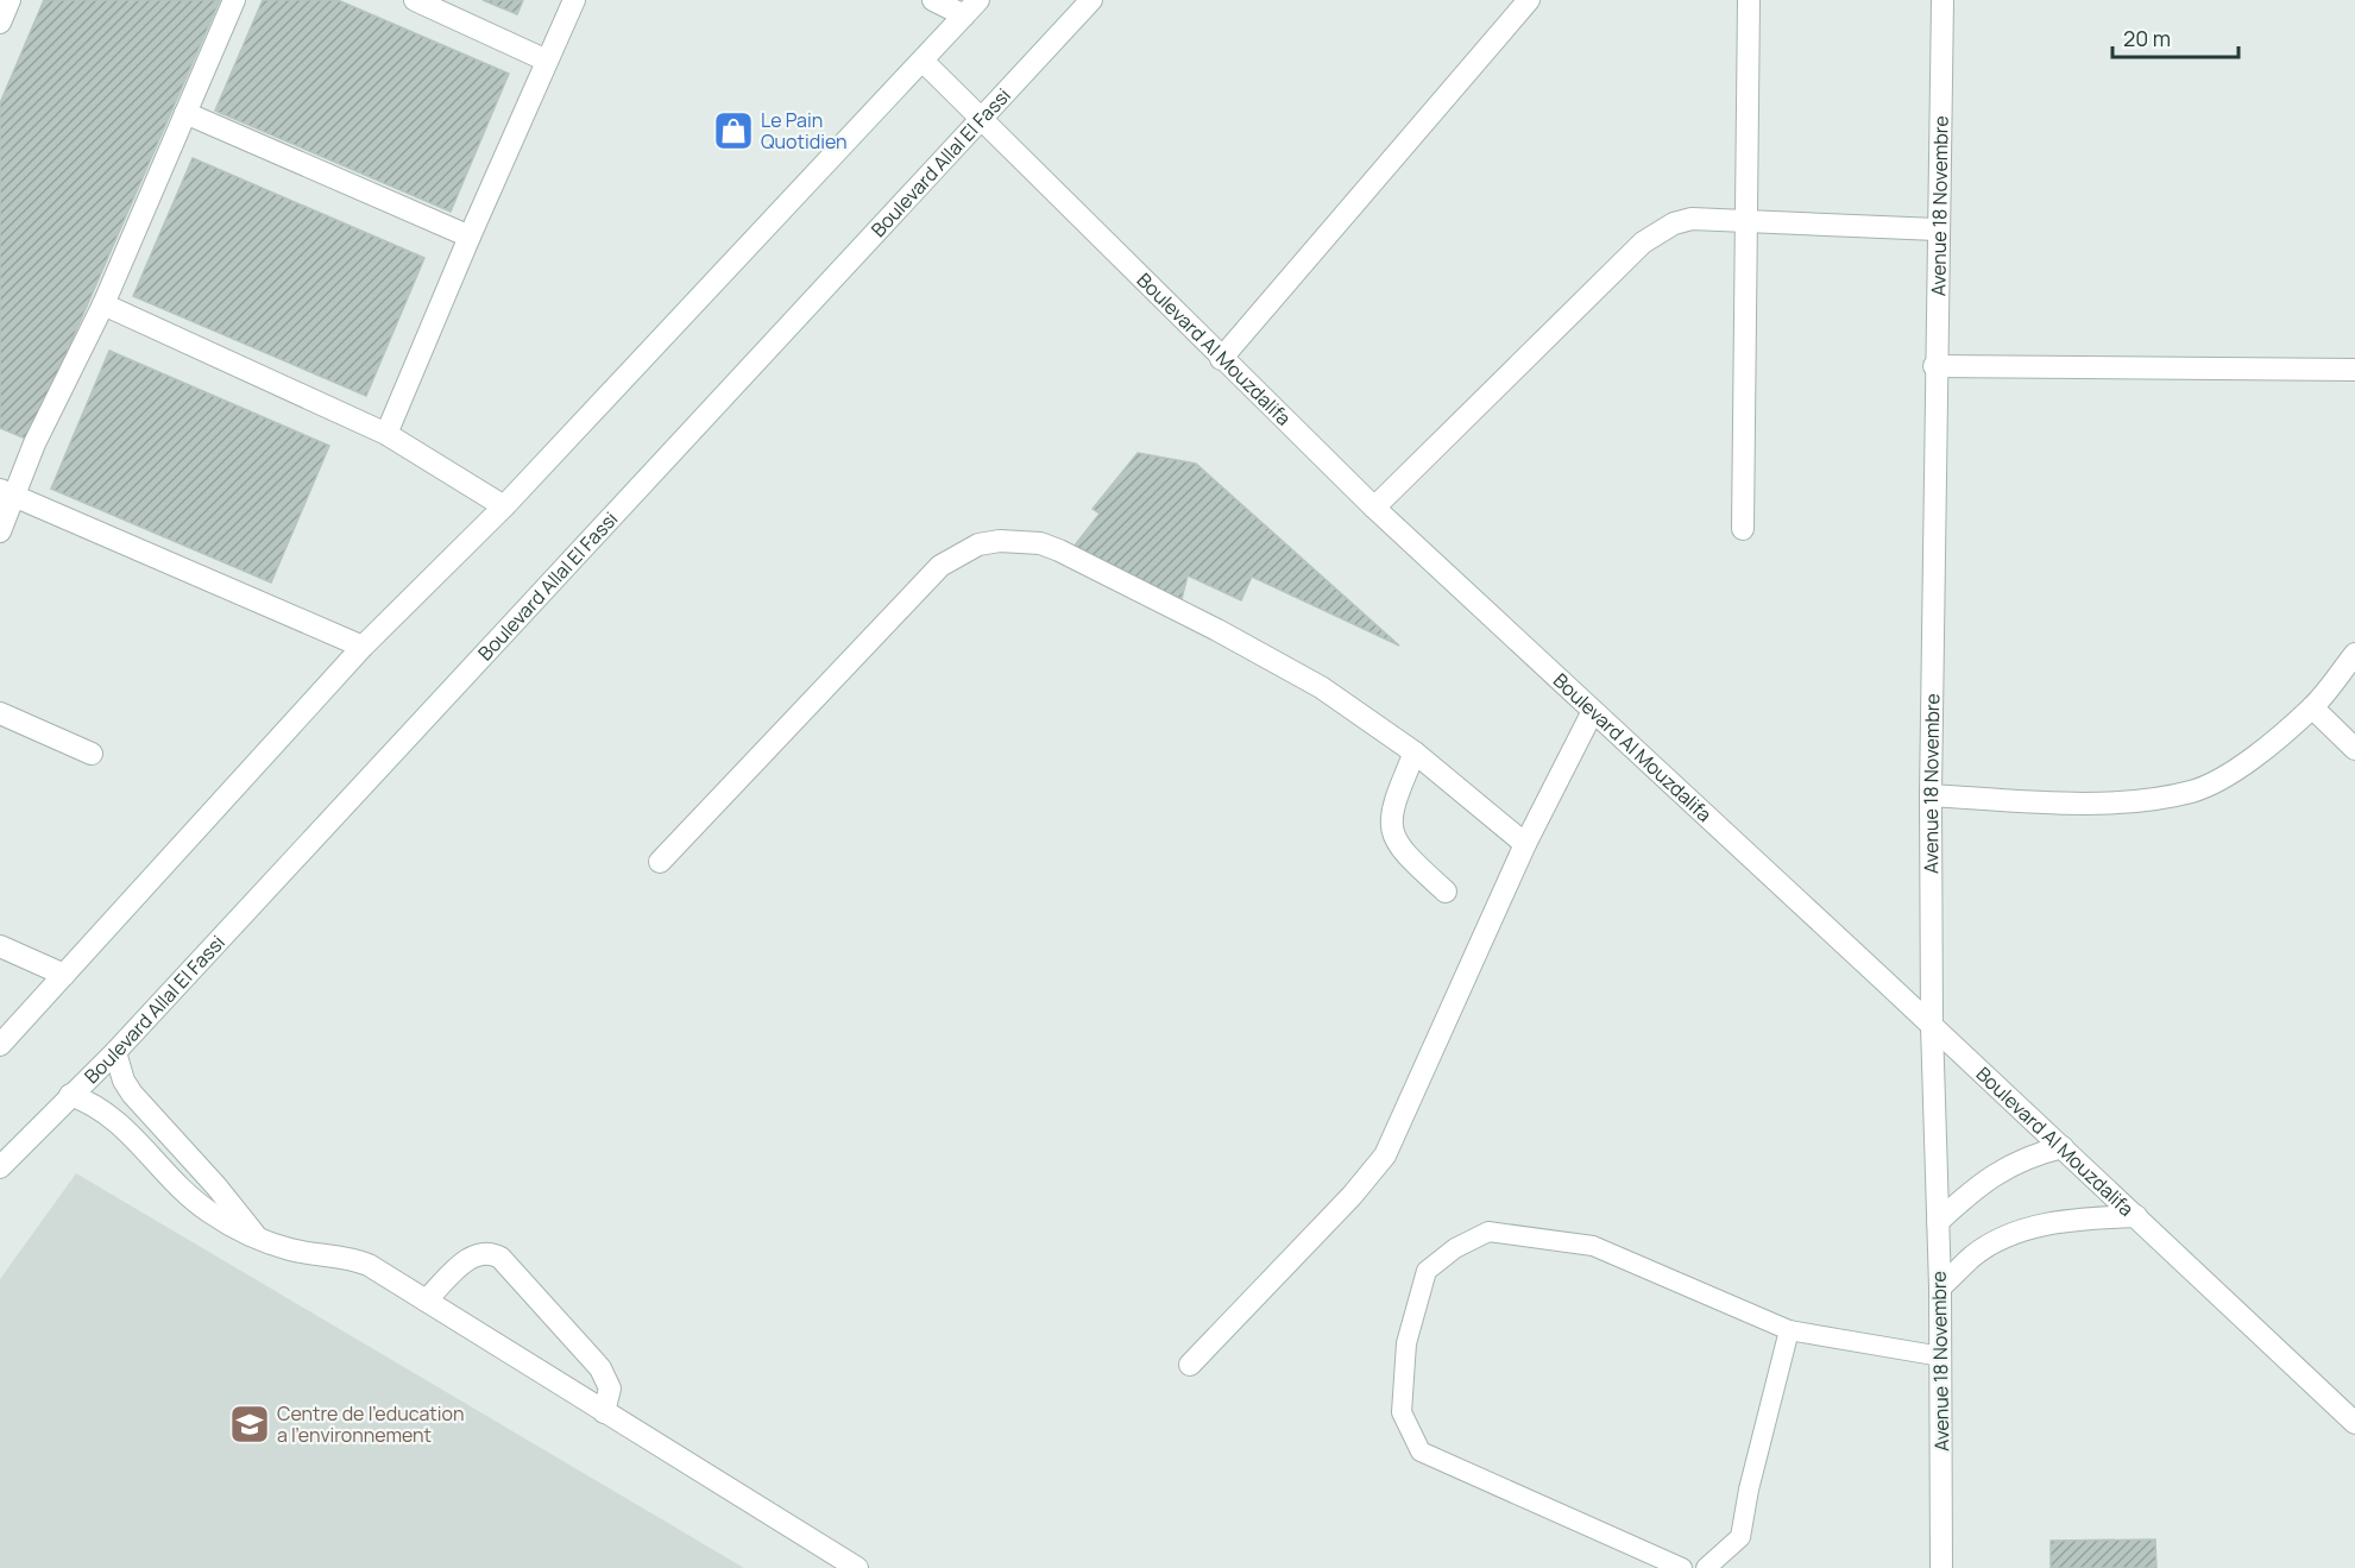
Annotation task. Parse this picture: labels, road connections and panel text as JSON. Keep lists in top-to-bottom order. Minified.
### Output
{"streets":{"street":["Boulevard Allal El Fassi","Avenue 18 Novembre","Boulevard Al Mouzdalifa"]},"crossings":[["Boulevard Allal El Fassi","Boulevard Al Mouzdalifa"],["Avenue 18 Novembre","Boulevard Al Mouzdalifa"]],"places":{"shop":["Le Pain Quotidien"],"school or university":["Centre de l'education a l'environnement"]},"scale_bar":"20 m"}
